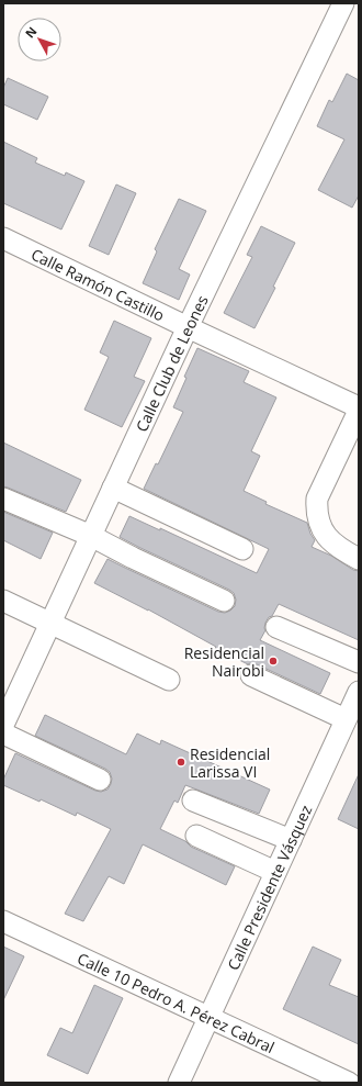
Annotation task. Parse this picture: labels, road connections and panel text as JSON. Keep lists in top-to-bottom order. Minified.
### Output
{"streets":{"street":["Calle Ramón Castillo","Calle Club de Leones","Calle Presidente Vásquez","Calle 10 Pedro A. Pérez Cabral"]},"crossings":[["Calle Ramón Castillo","Calle Club de Leones"],["Calle Presidente Vásquez","Calle 10 Pedro A. Pérez Cabral"]],"places":["Residencial Nairobi","Residencial Larissa VI"],"north":"top left"}
